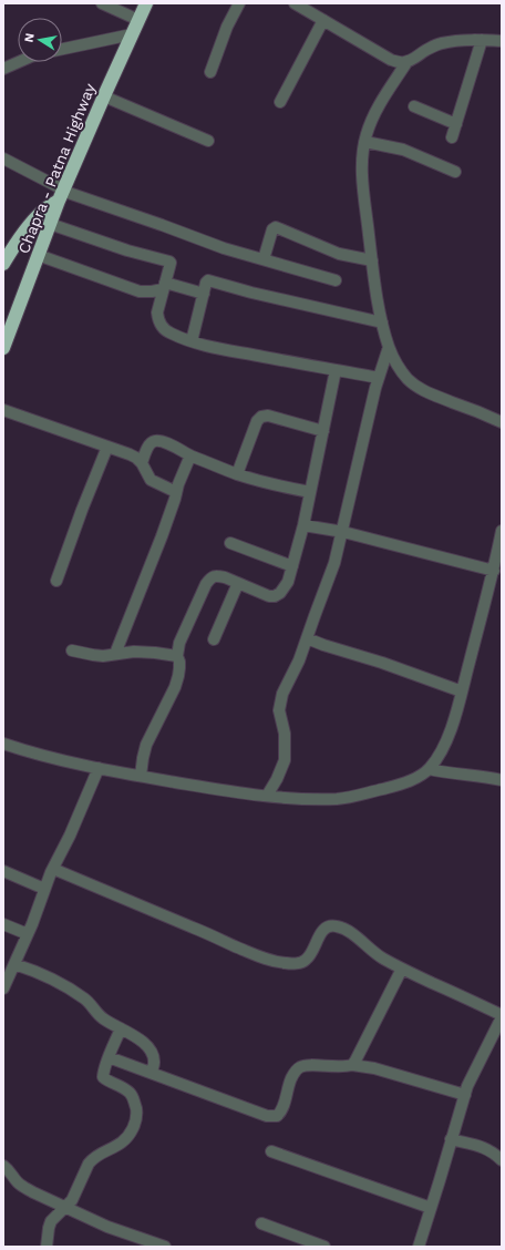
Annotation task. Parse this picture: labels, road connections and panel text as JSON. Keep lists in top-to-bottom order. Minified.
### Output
{"streets":{"highway":["Chapra - Patna Highway"]},"north":"left"}
